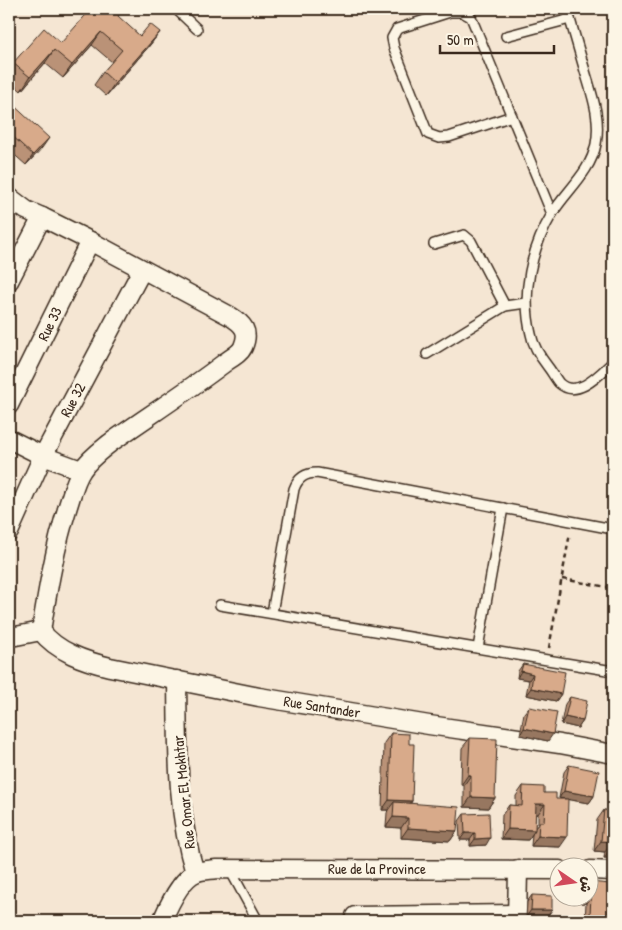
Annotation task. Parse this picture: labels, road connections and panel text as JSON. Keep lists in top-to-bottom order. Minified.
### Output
{"streets":{"street":["Rue 33","Rue 32","Rue Santander","Rue Omar El Mokhtar","Rue de la Province"]},"crossings":[["Rue Santander","Rue Omar El Mokhtar"],["Rue Omar El Mokhtar","Rue de la Province"]],"scale_bar":"50 m","north":"right"}
